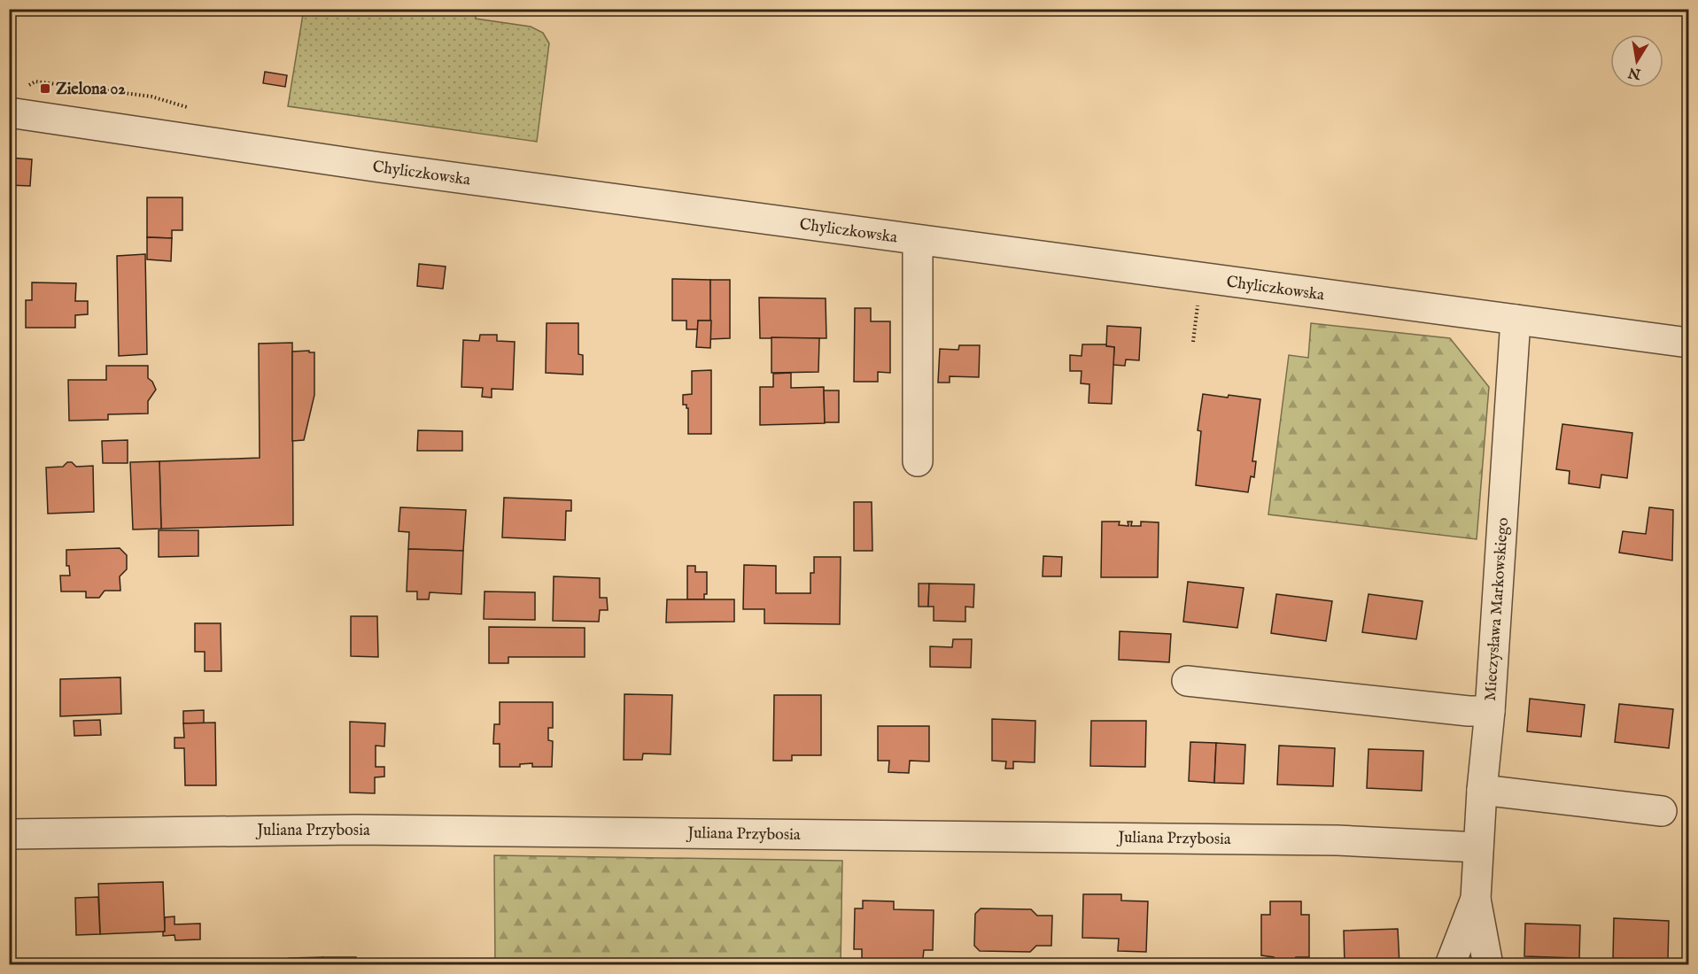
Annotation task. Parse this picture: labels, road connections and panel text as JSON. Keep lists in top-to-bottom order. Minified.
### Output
{"streets":{"street":["Chyliczkowska","Mieczysława Markowskiego","Juliana Przybosia"]},"crossings":[["Chyliczkowska","Mieczysława Markowskiego"],["Mieczysława Markowskiego","Juliana Przybosia"]],"places":{"transit":["Zielona 02"]},"north":"bottom"}
